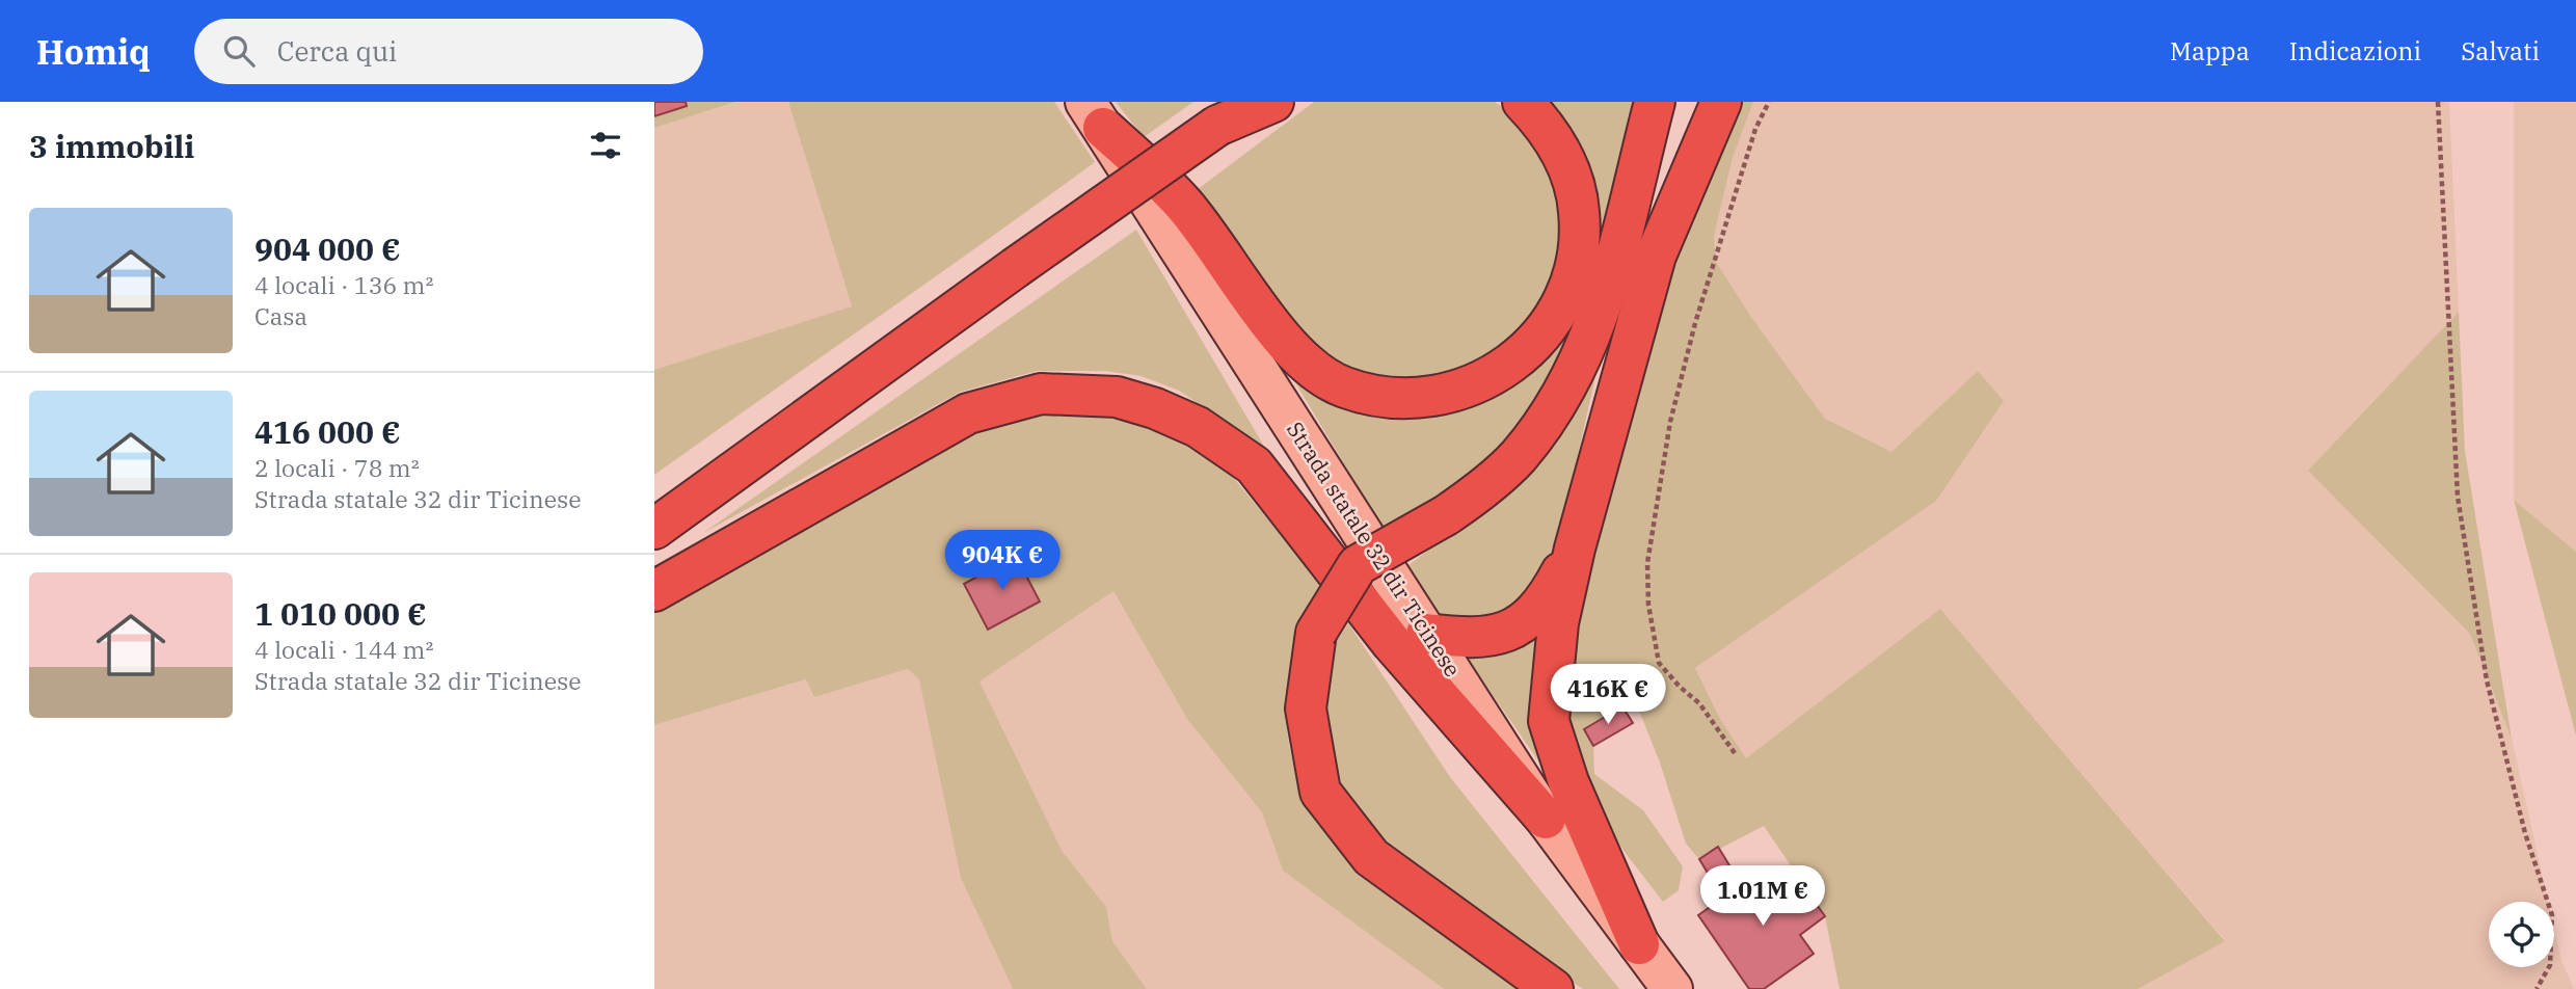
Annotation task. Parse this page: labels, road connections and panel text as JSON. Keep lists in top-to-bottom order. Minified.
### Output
{"streets":{"main road":["Strada statale 32 dir Ticinese"]},"page":{"header":"Homiq","search":"Cerca qui","nav":["Mappa","Indicazioni","Salvati"],"heading":"3 immobili","list":[{"name":"904 000 €","note":"4 locali · 136 m² · Casa"},{"name":"416 000 €","note":"2 locali · 78 m² · Strada statale 32 dir Ticinese"},{"name":"1 010 000 €","note":"4 locali · 144 m² · Strada statale 32 dir Ticinese"}],"price":["904K €","416K €","1.01M €"]}}
